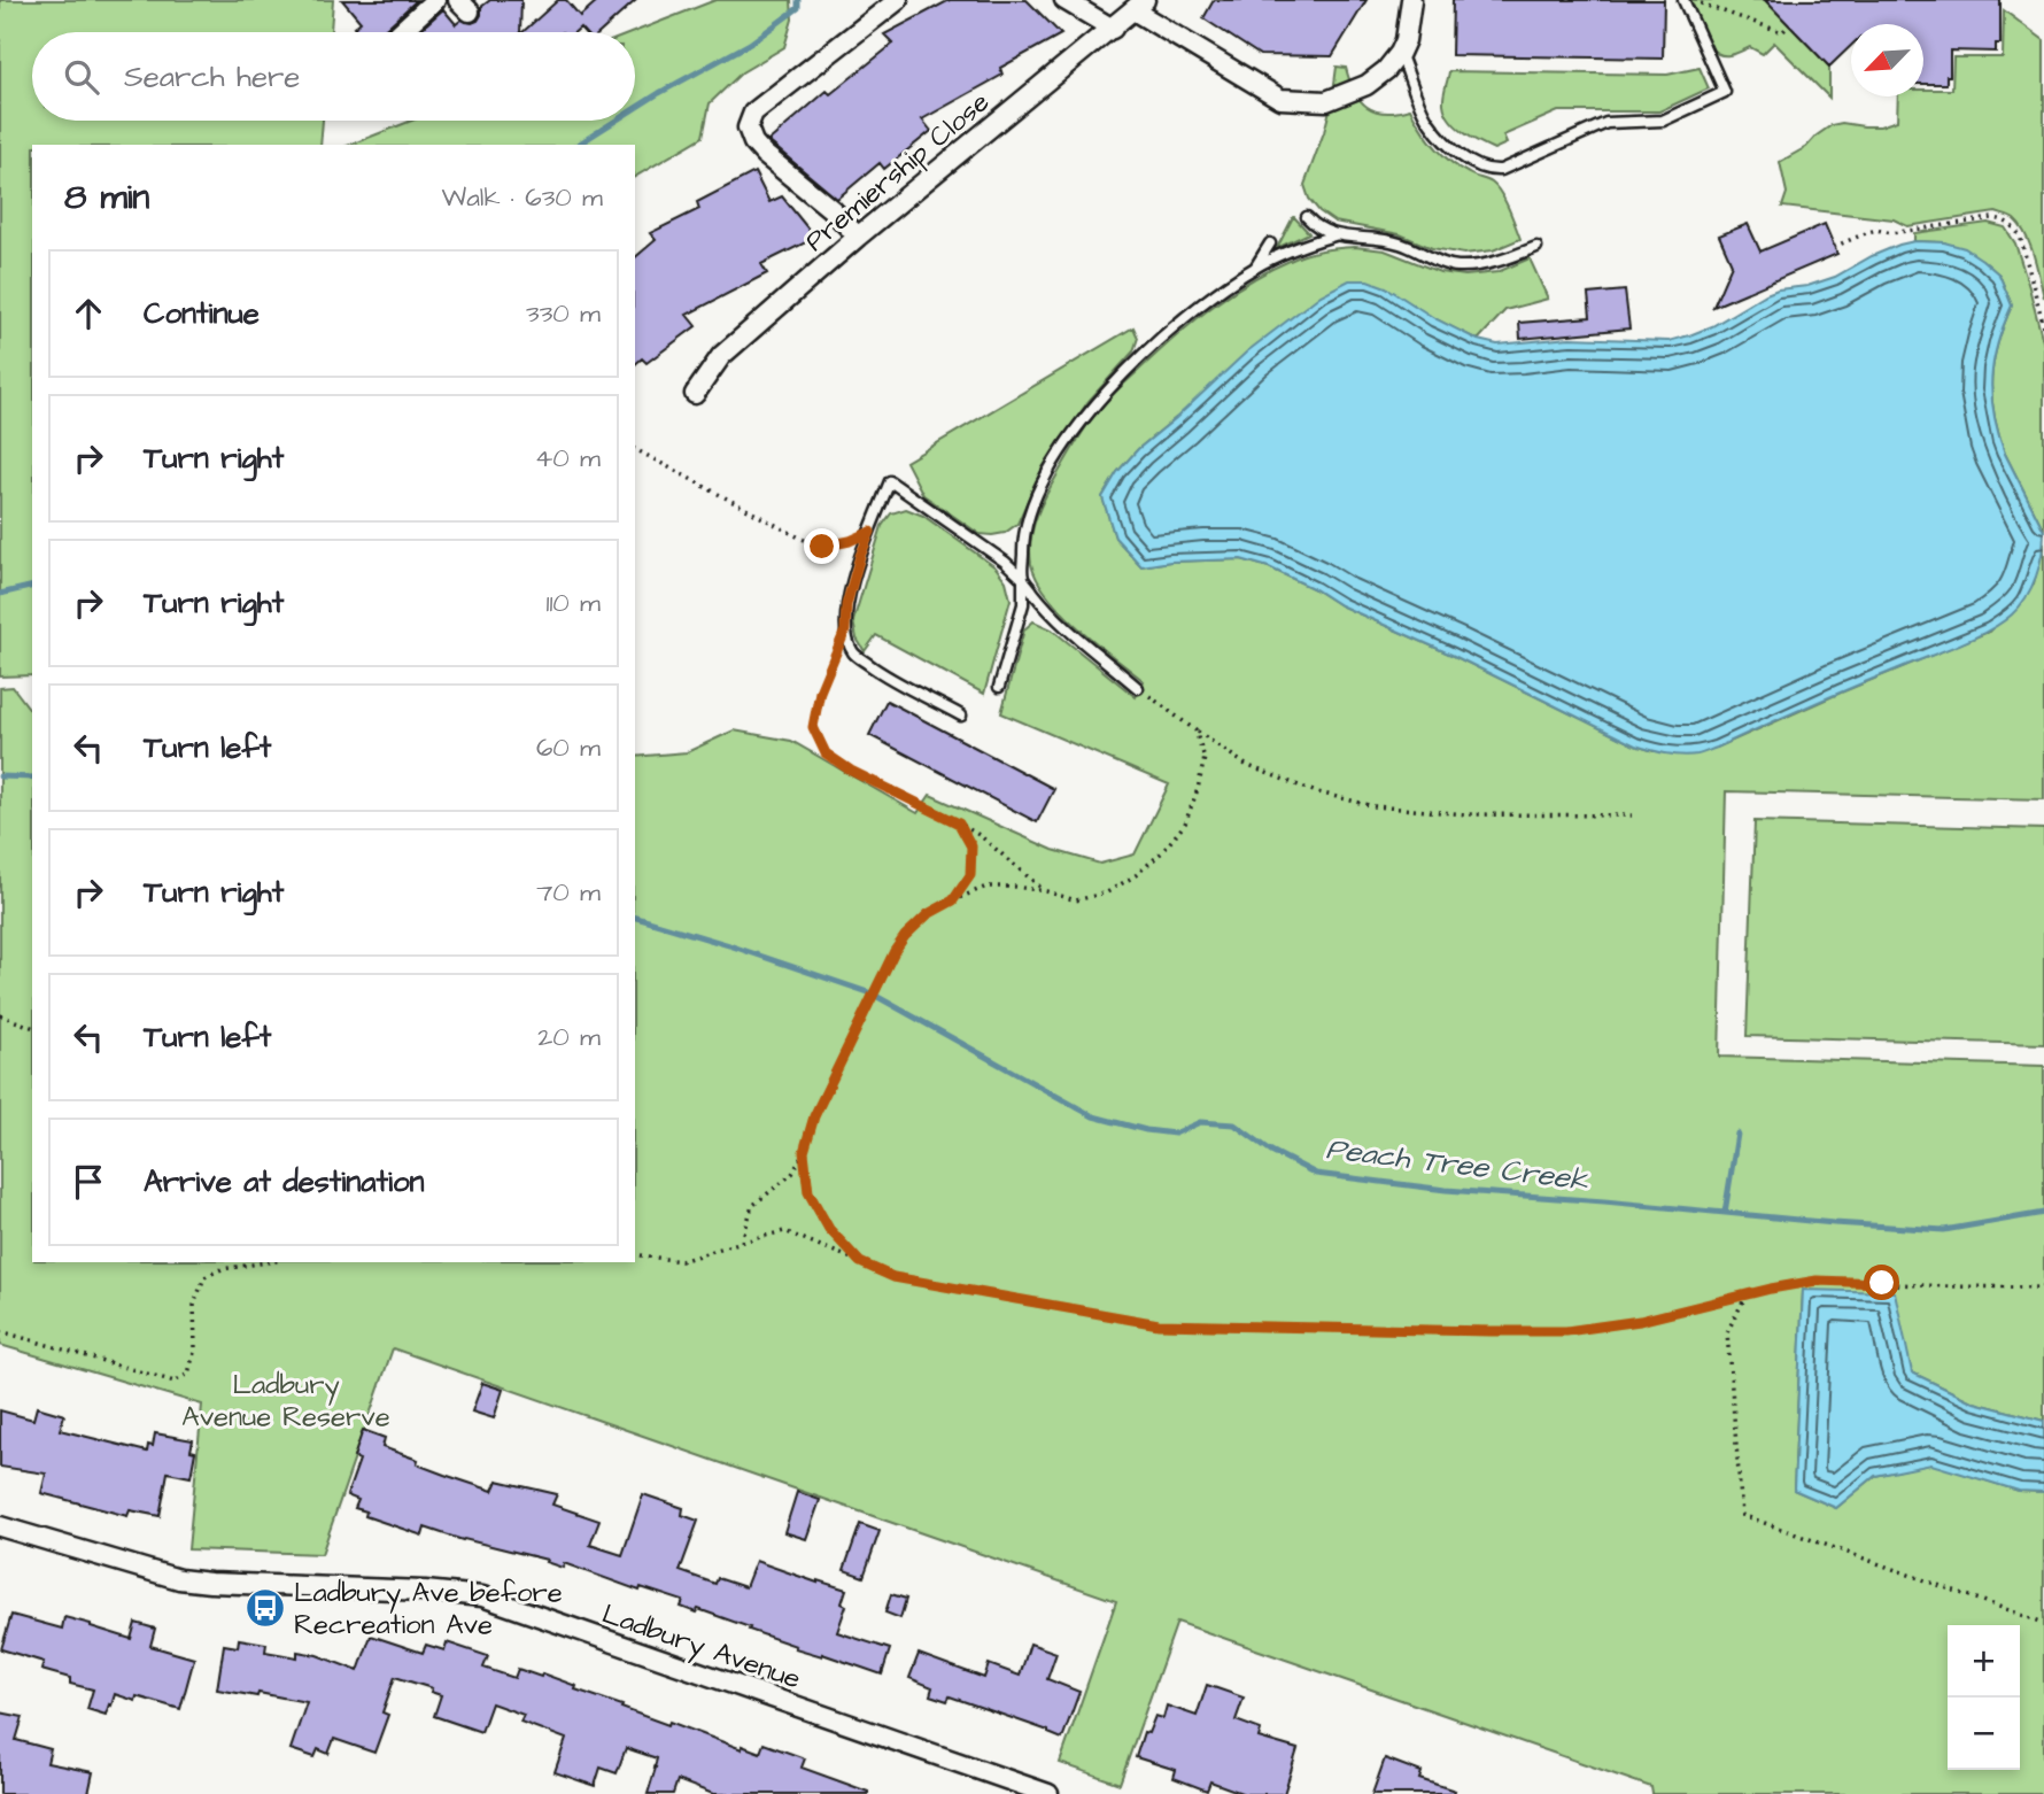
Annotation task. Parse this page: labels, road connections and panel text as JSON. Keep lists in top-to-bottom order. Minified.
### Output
{"streets":{"street":["Premiership Close","Ladbury Avenue"]},"water":["Peach Tree Creek"],"parks":["Ladbury Avenue Reserve"],"places":{"bus stop":["Ladbury Ave before Recreation Ave"]},"north":"bottom left","page":{"search":"Search here","heading":["8 min","Walk · 630 m"],"list":[["Continue","330 m"],["Turn right","40 m"],["Turn right","110 m"],["Turn left","60 m"],["Turn right","70 m"],["Turn left","20 m"],"Arrive at destination"],"map_buttons":["+","−"]}}
